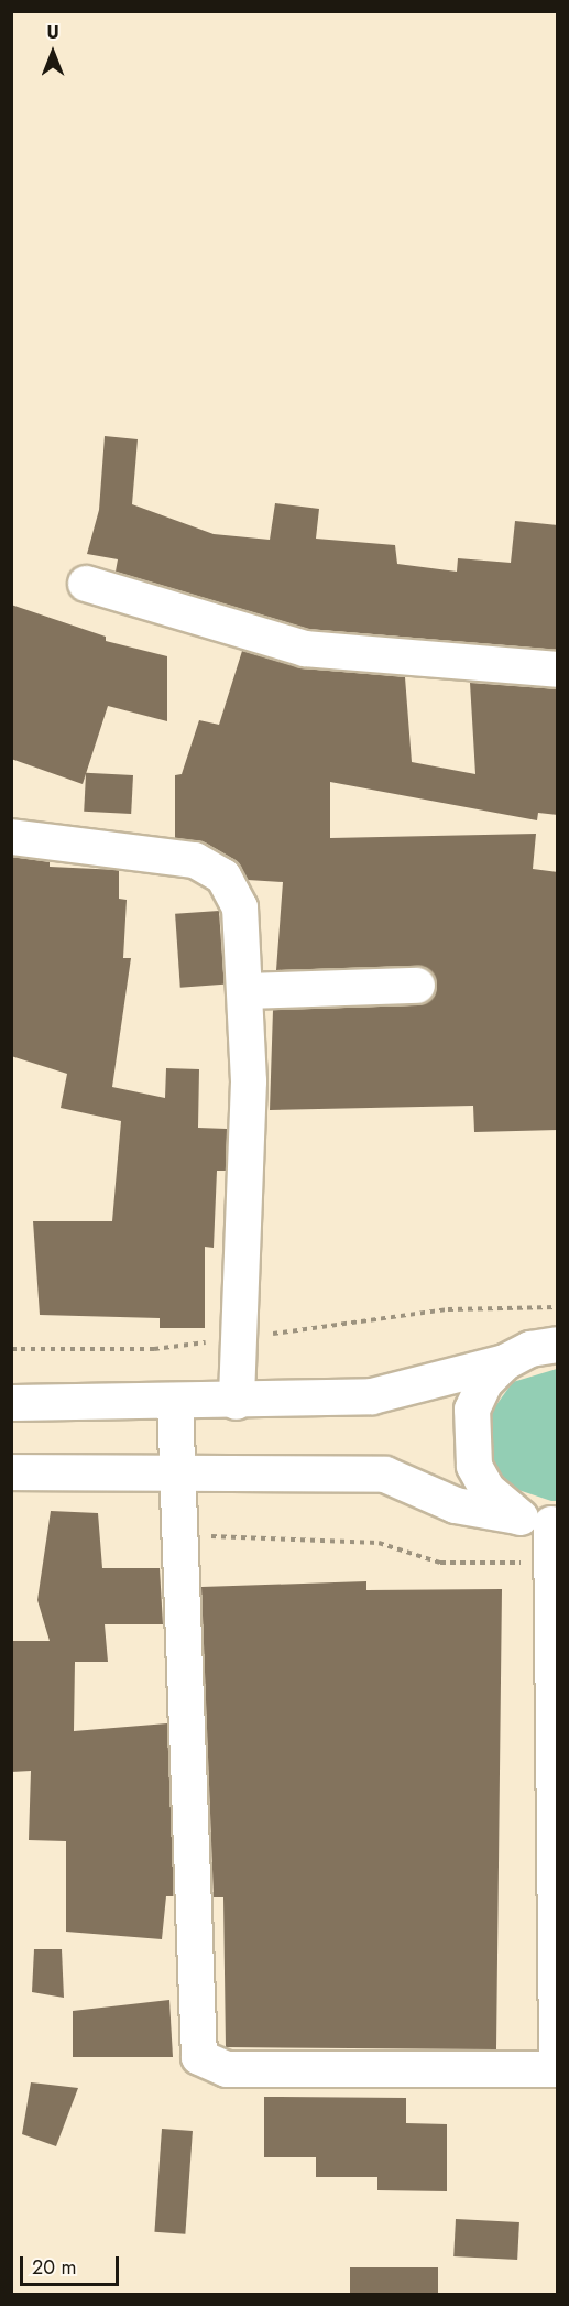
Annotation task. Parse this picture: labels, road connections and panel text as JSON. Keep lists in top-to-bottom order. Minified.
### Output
{"scale_bar":"20 m","north":"top"}
